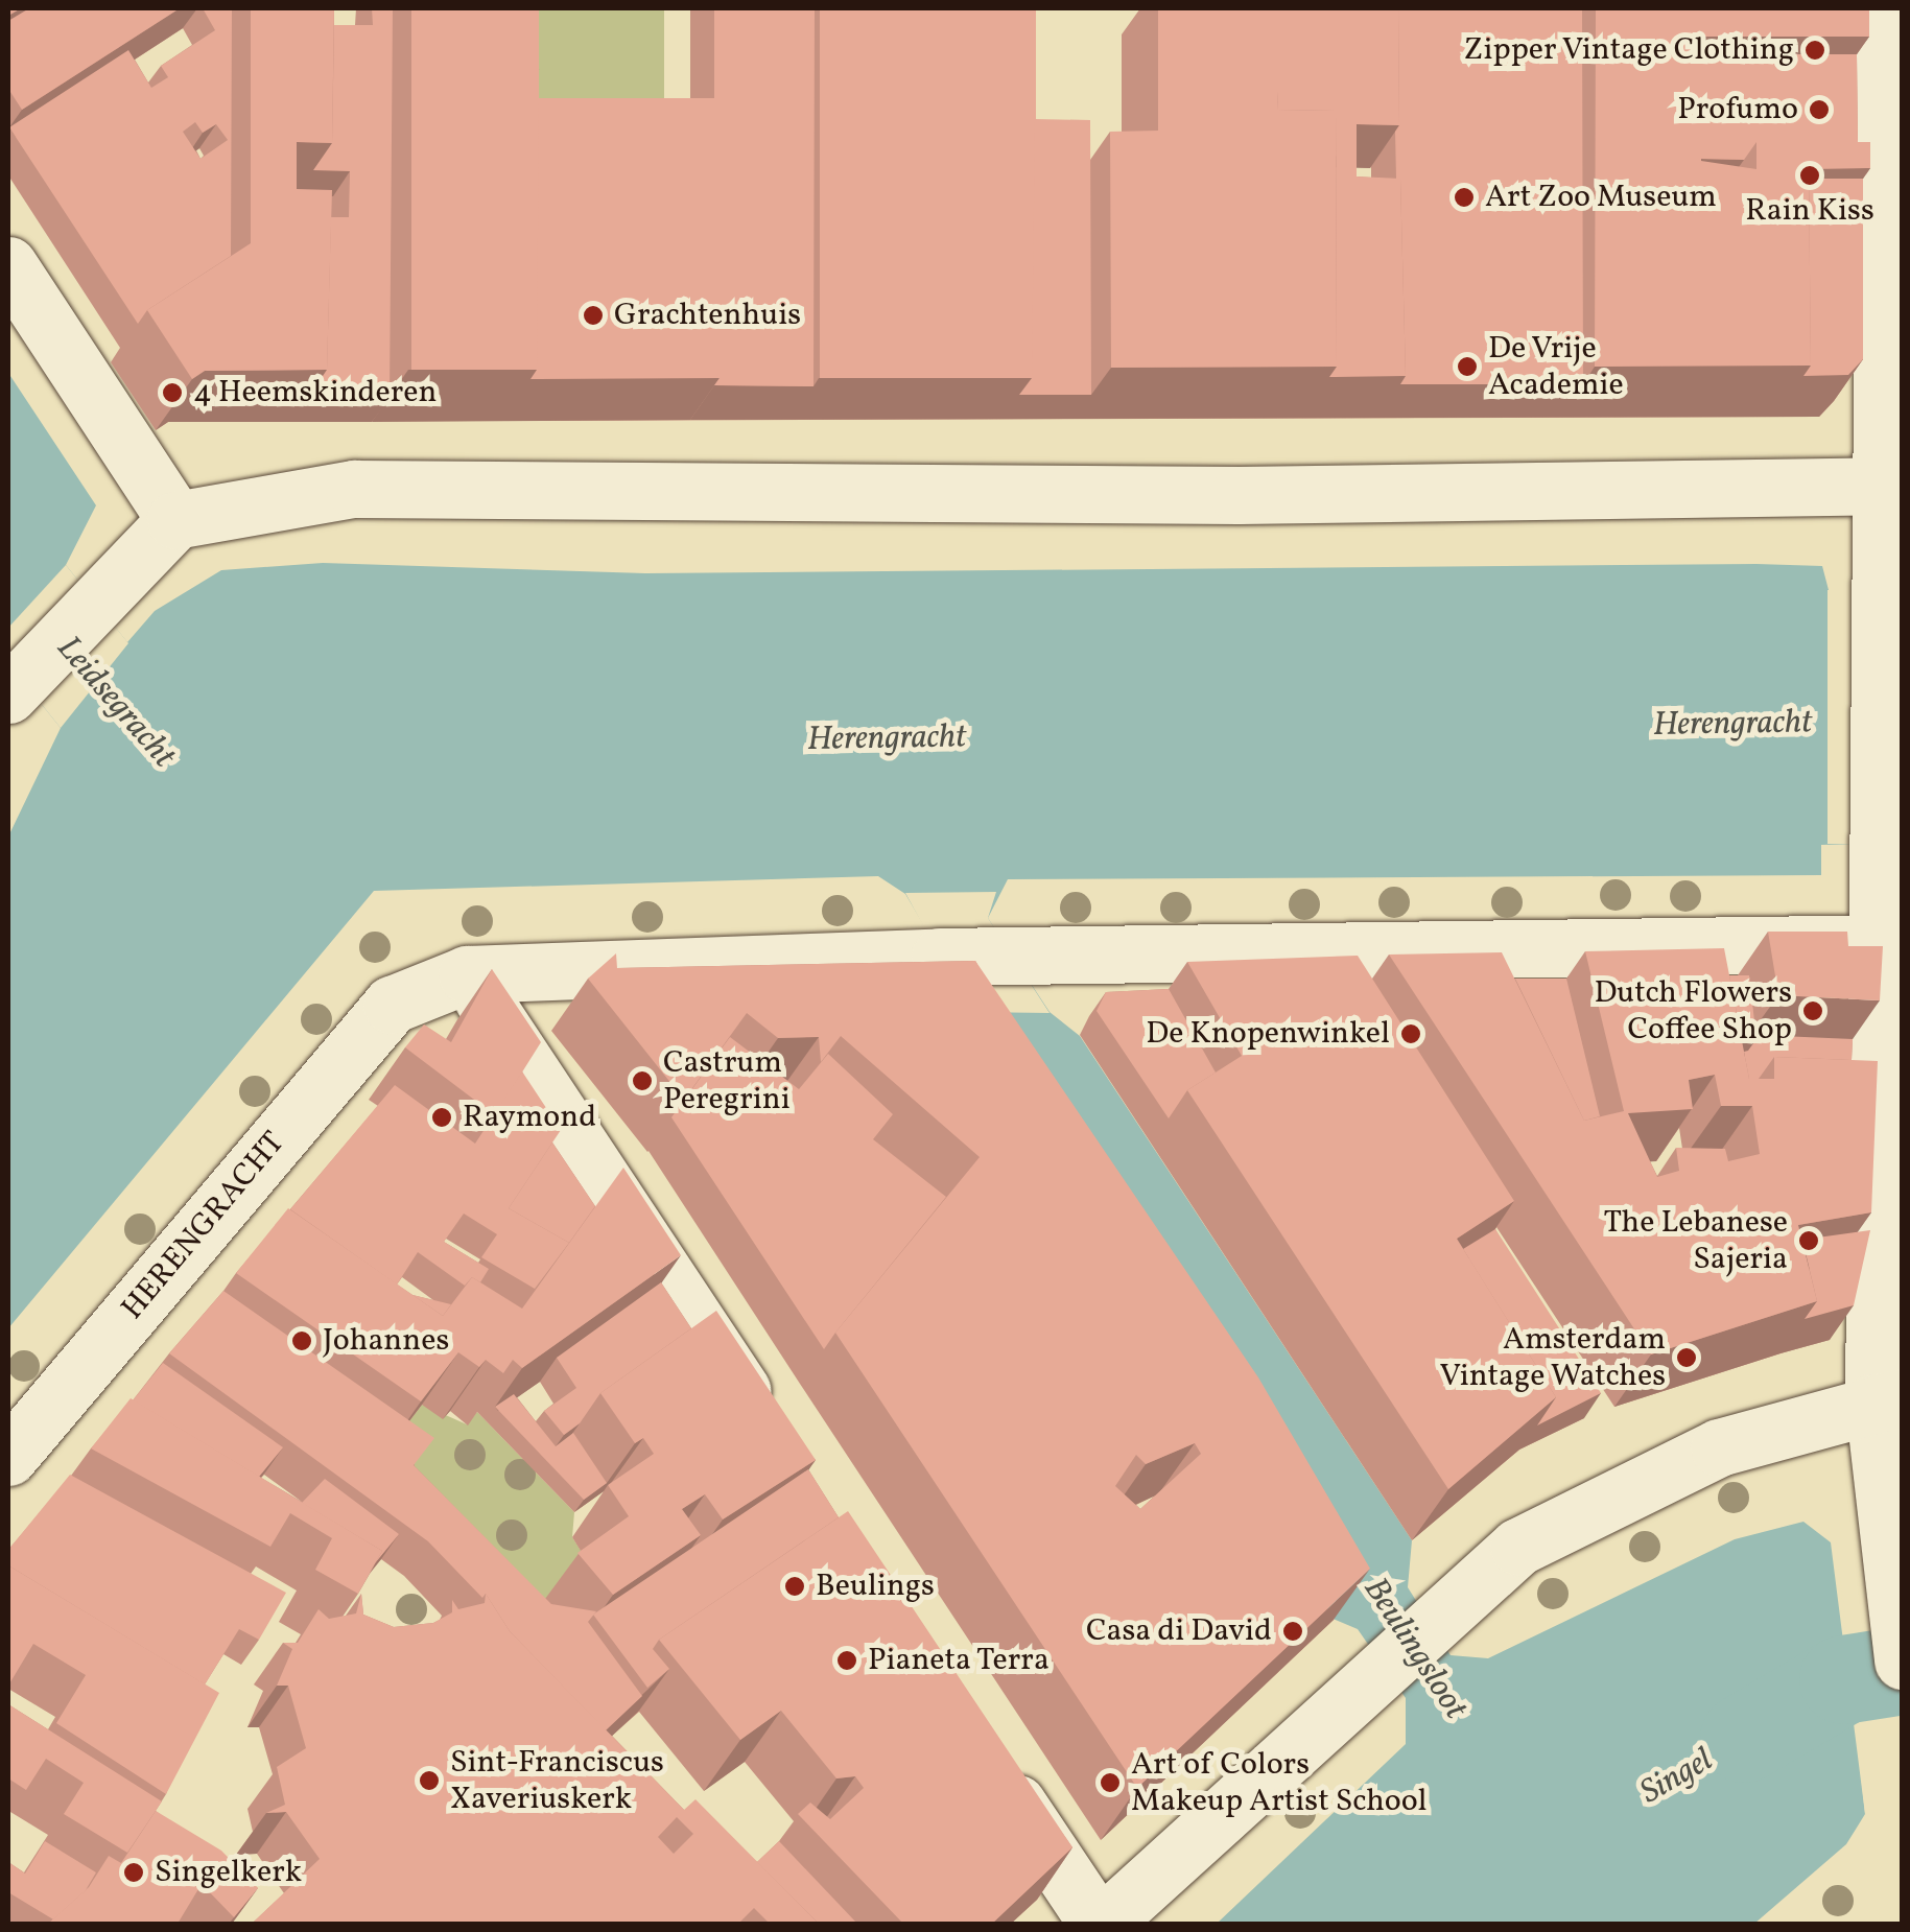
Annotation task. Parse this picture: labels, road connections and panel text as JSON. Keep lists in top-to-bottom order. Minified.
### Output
{"streets":{"street":["HERENGRACHT"]},"water":["Leidsegracht","Herengracht","Beulingsloot","Singel"],"places":["Zipper Vintage Clothing","Profumo","Rain Kiss","Art Zoo Museum","Grachtenhuis","De Vrije Academie","4 Heemskinderen","Dutch Flowers Coffee Shop","De Knopenwinkel","Castrum Peregrini","Raymond","The Lebanese Sajeria","Johannes","Amsterdam Vintage Watches","Beulings","Casa di David","Pianeta Terra","Sint-Franciscus Xaveriuskerk","Art of Colors Makeup Artist School","Singelkerk"]}
